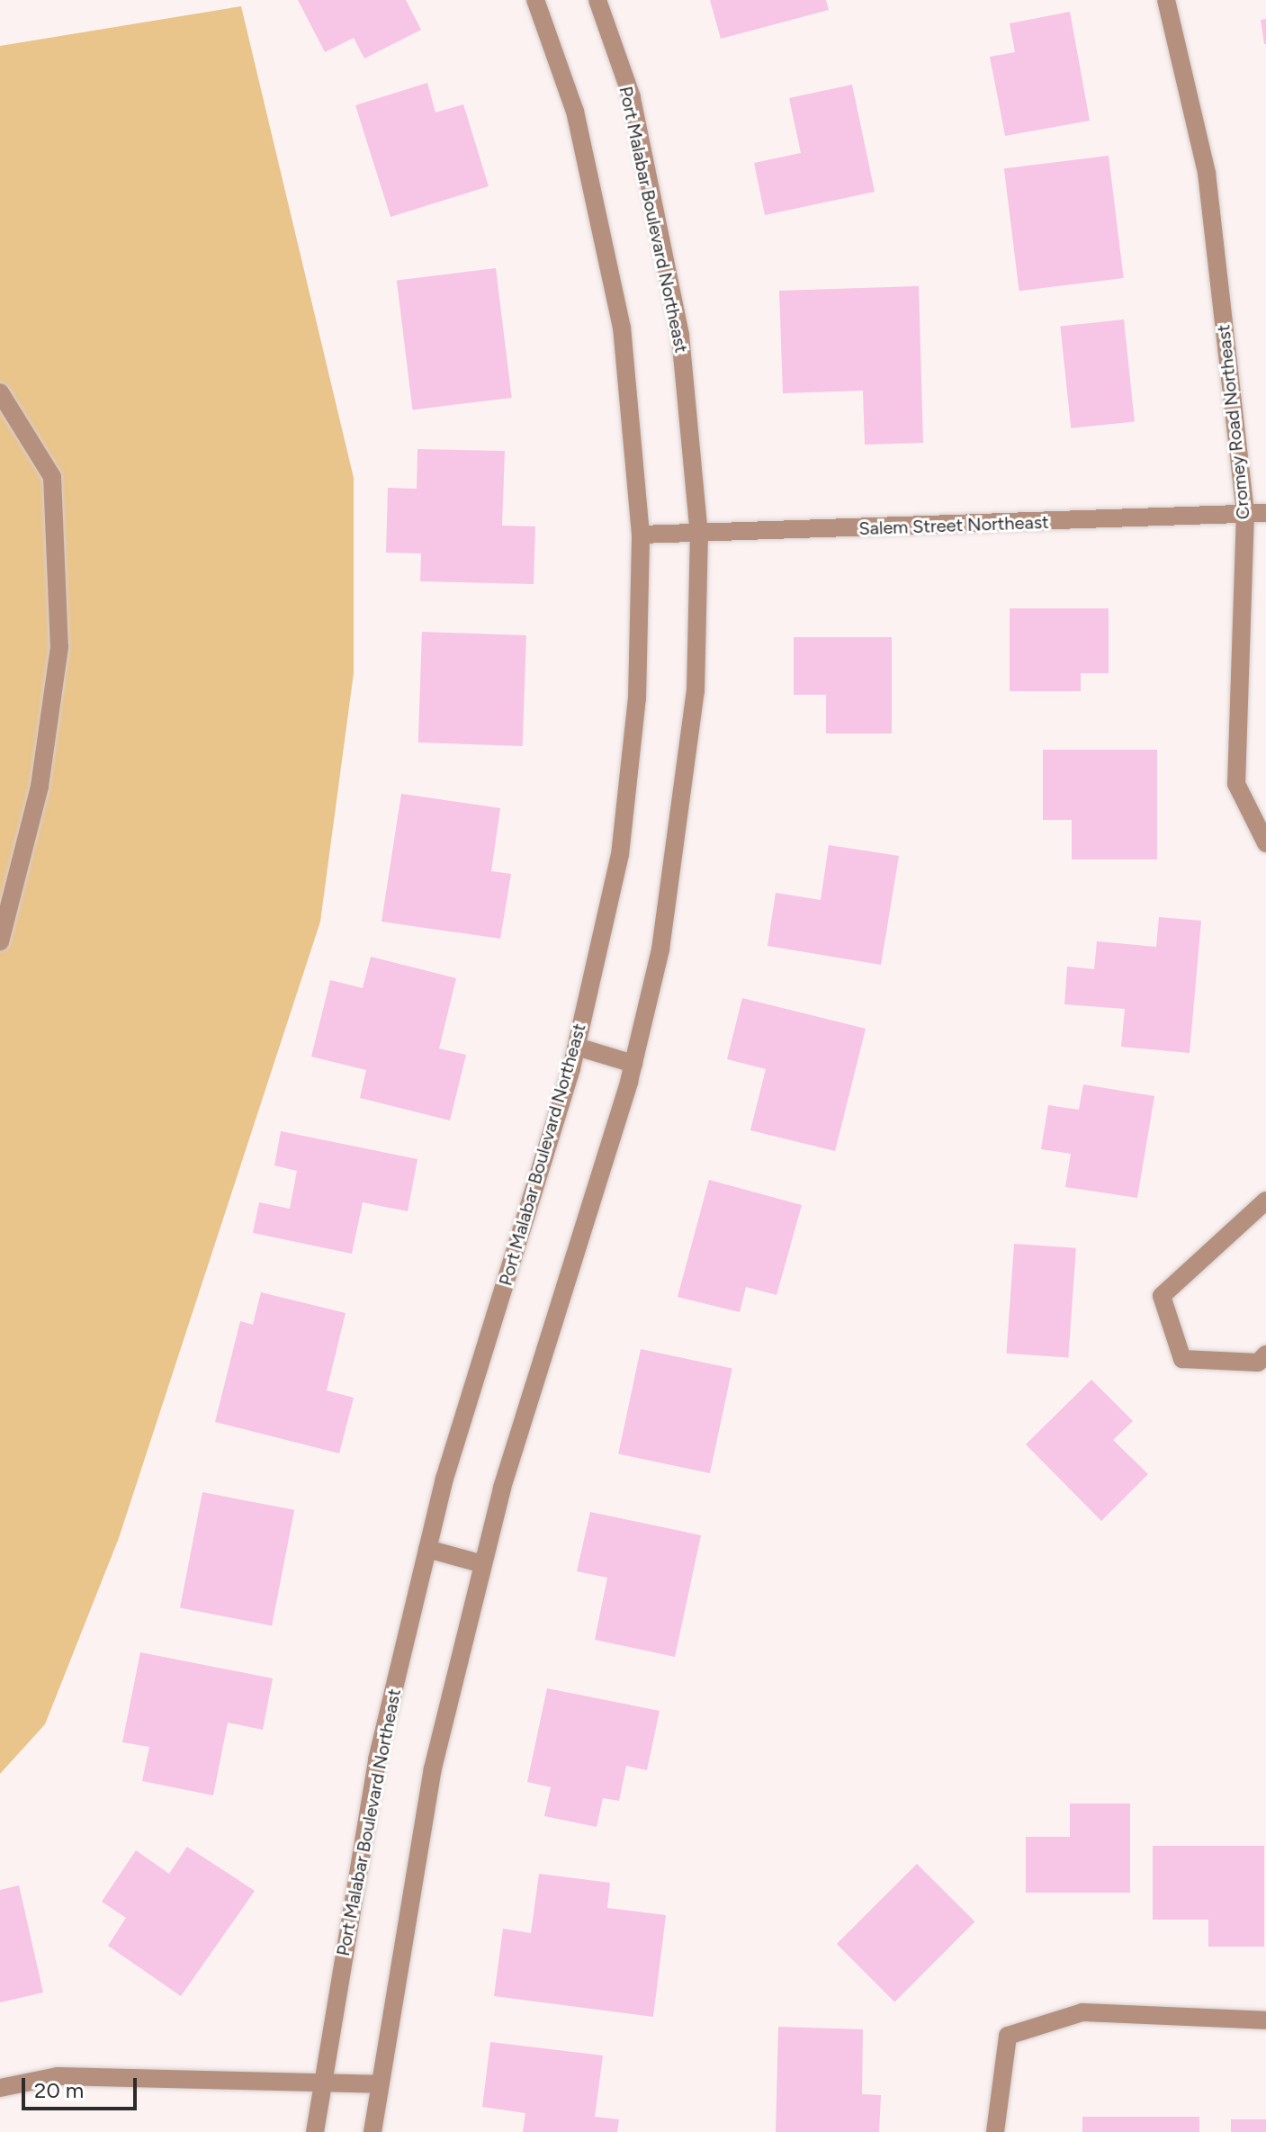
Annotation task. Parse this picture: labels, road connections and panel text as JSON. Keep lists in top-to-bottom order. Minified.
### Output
{"streets":{"street":["Port Malabar Boulevard Northeast","Cromey Road Northeast","Salem Street Northeast"]},"crossings":[["Port Malabar Boulevard Northeast","Salem Street Northeast"],["Cromey Road Northeast","Salem Street Northeast"]],"scale_bar":"20 m"}
